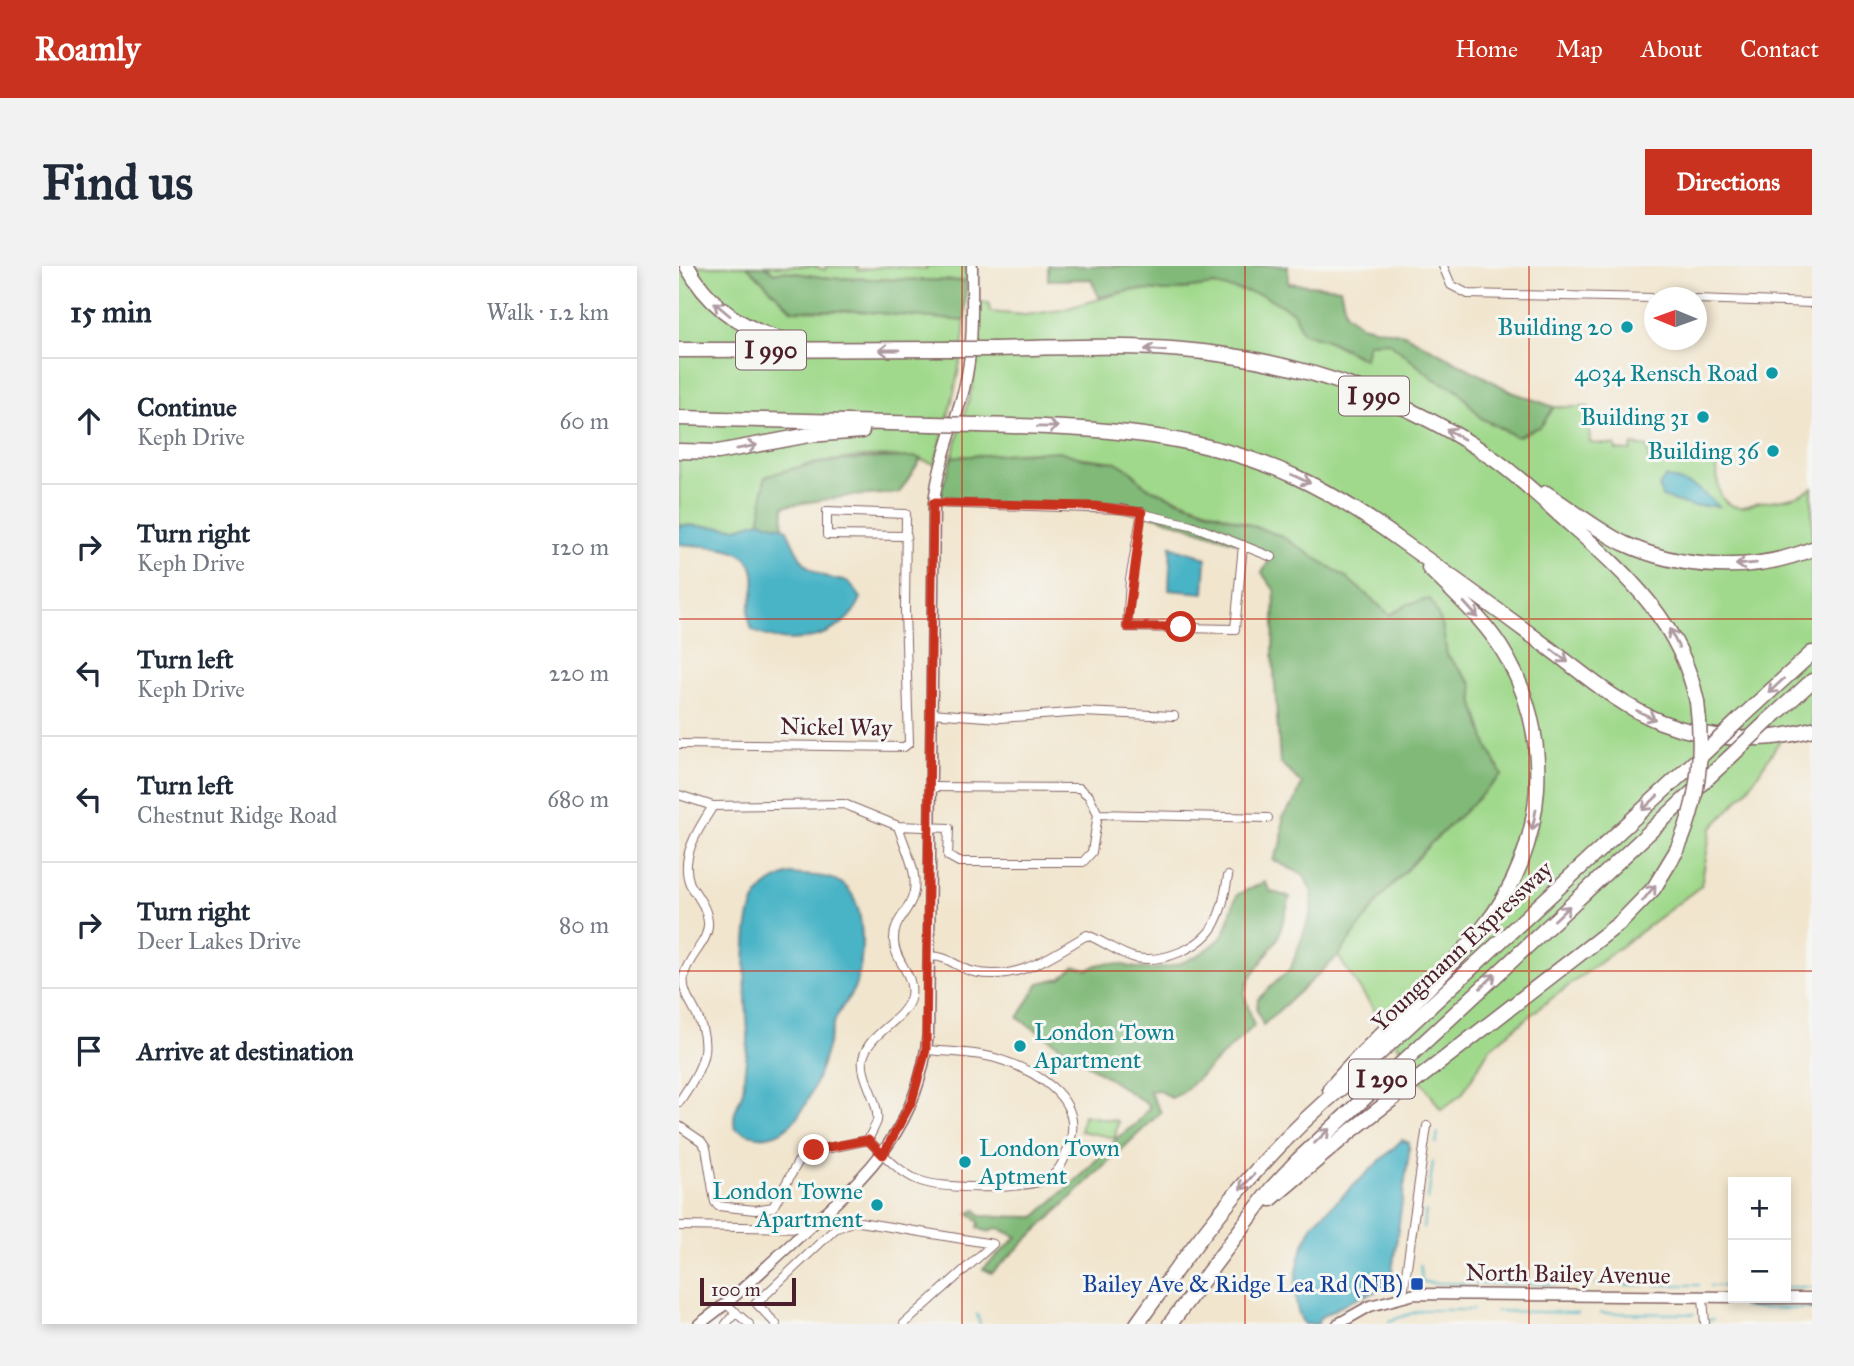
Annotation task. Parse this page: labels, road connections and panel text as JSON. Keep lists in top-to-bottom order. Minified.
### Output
{"streets":{"highway":["I 990","Youngmann Expressway","I 290"],"street":["Nickel Way","North Bailey Avenue"]},"places":{"other":["Building 20","4034 Rensch Road","Building 31","Building 36","London Town Apartment","London Town Aptment","London Towne Apartment"],"transit":["Bailey Ave & Ridge Lea Rd (NB)"]},"scale_bar":"100 m","north":"left","page":{"header":"Roamly","nav":["Home","Map","About","Contact"],"buttons":"Directions","title":"Find us","heading":["15 min","Walk · 1.2 km"],"list":[["Continue","Keph Drive","60 m"],["Turn right","Keph Drive","120 m"],["Turn left","Keph Drive","220 m"],["Turn left","Chestnut Ridge Road","680 m"],["Turn right","Deer Lakes Drive","80 m"],"Arrive at destination"],"map_buttons":["+","−"],"scale":"100 m"}}
